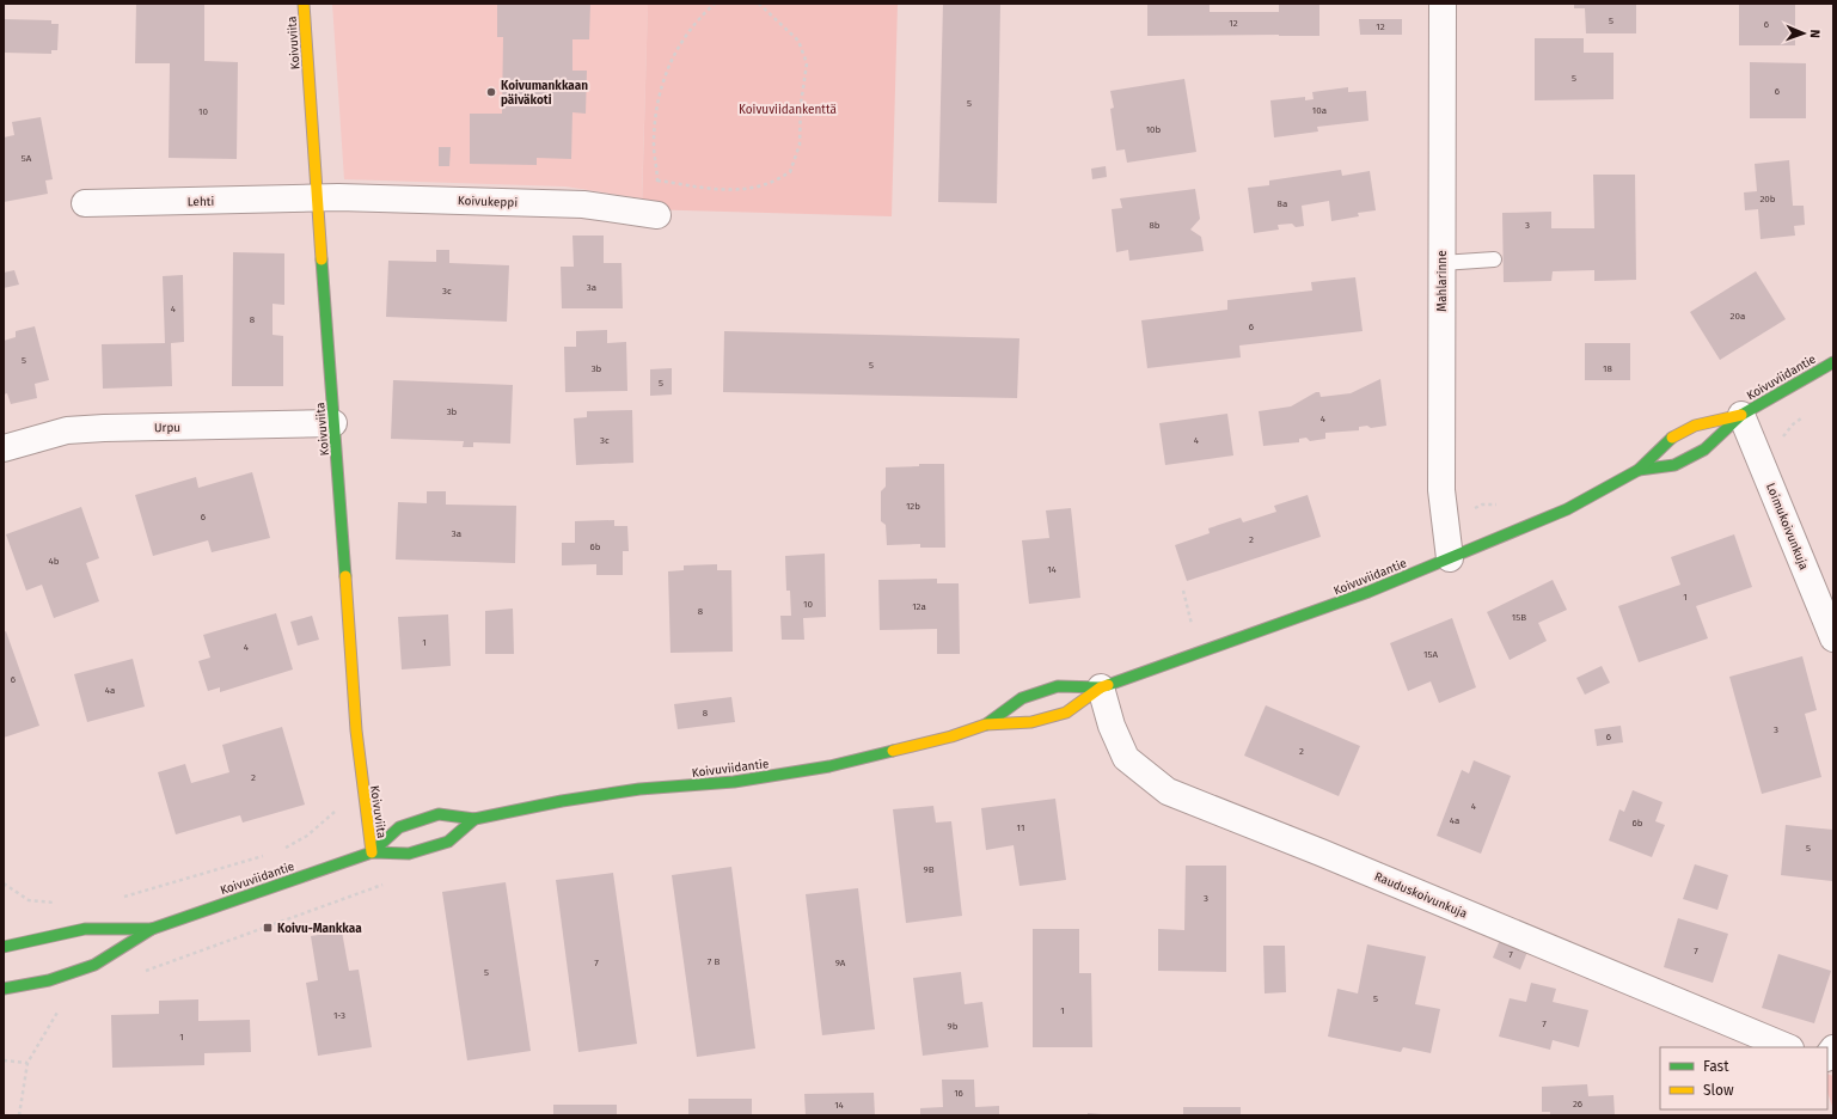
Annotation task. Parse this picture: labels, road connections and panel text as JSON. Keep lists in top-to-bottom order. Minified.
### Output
{"streets":{"street":["Koivuviita","Lehti","Koivukeppi","Mahlarinne","Koivuviidantie","Urpu","Loimukoivunkuja","Rauduskoivunkuja"]},"crossings":[["Koivuviita","Lehti"],["Koivuviita","Koivukeppi"],["Koivuviita","Koivuviidantie"],["Koivuviita","Urpu"],["Lehti","Koivukeppi"],["Mahlarinne","Koivuviidantie"],["Koivuviidantie","Loimukoivunkuja"],["Koivuviidantie","Rauduskoivunkuja"]],"parks":["Koivuviidankenttä"],"places":{"other":["Koivumankkaan päiväkoti"],"transit":["Koivu-Mankkaa"]},"house_numbers":["5","12","6","12","5","6","5","10a","10","10b","5A","20b","8a","8b","3","3a","3c","4","20a","8","6","5","5","3b","18","5","3b","4","3c","4","12b","6","3a","2","6b","4b","14","1","10","12a","8","15B","1","4","15A","6","4a","8","3","6","2","2","4","4a","6b","11","5","9B","3","7","7","7 B","7","9A","5","5","1","1-3","7","9b","1","16","26","14"],"legend":["Fast","Slow"],"north":"right"}
